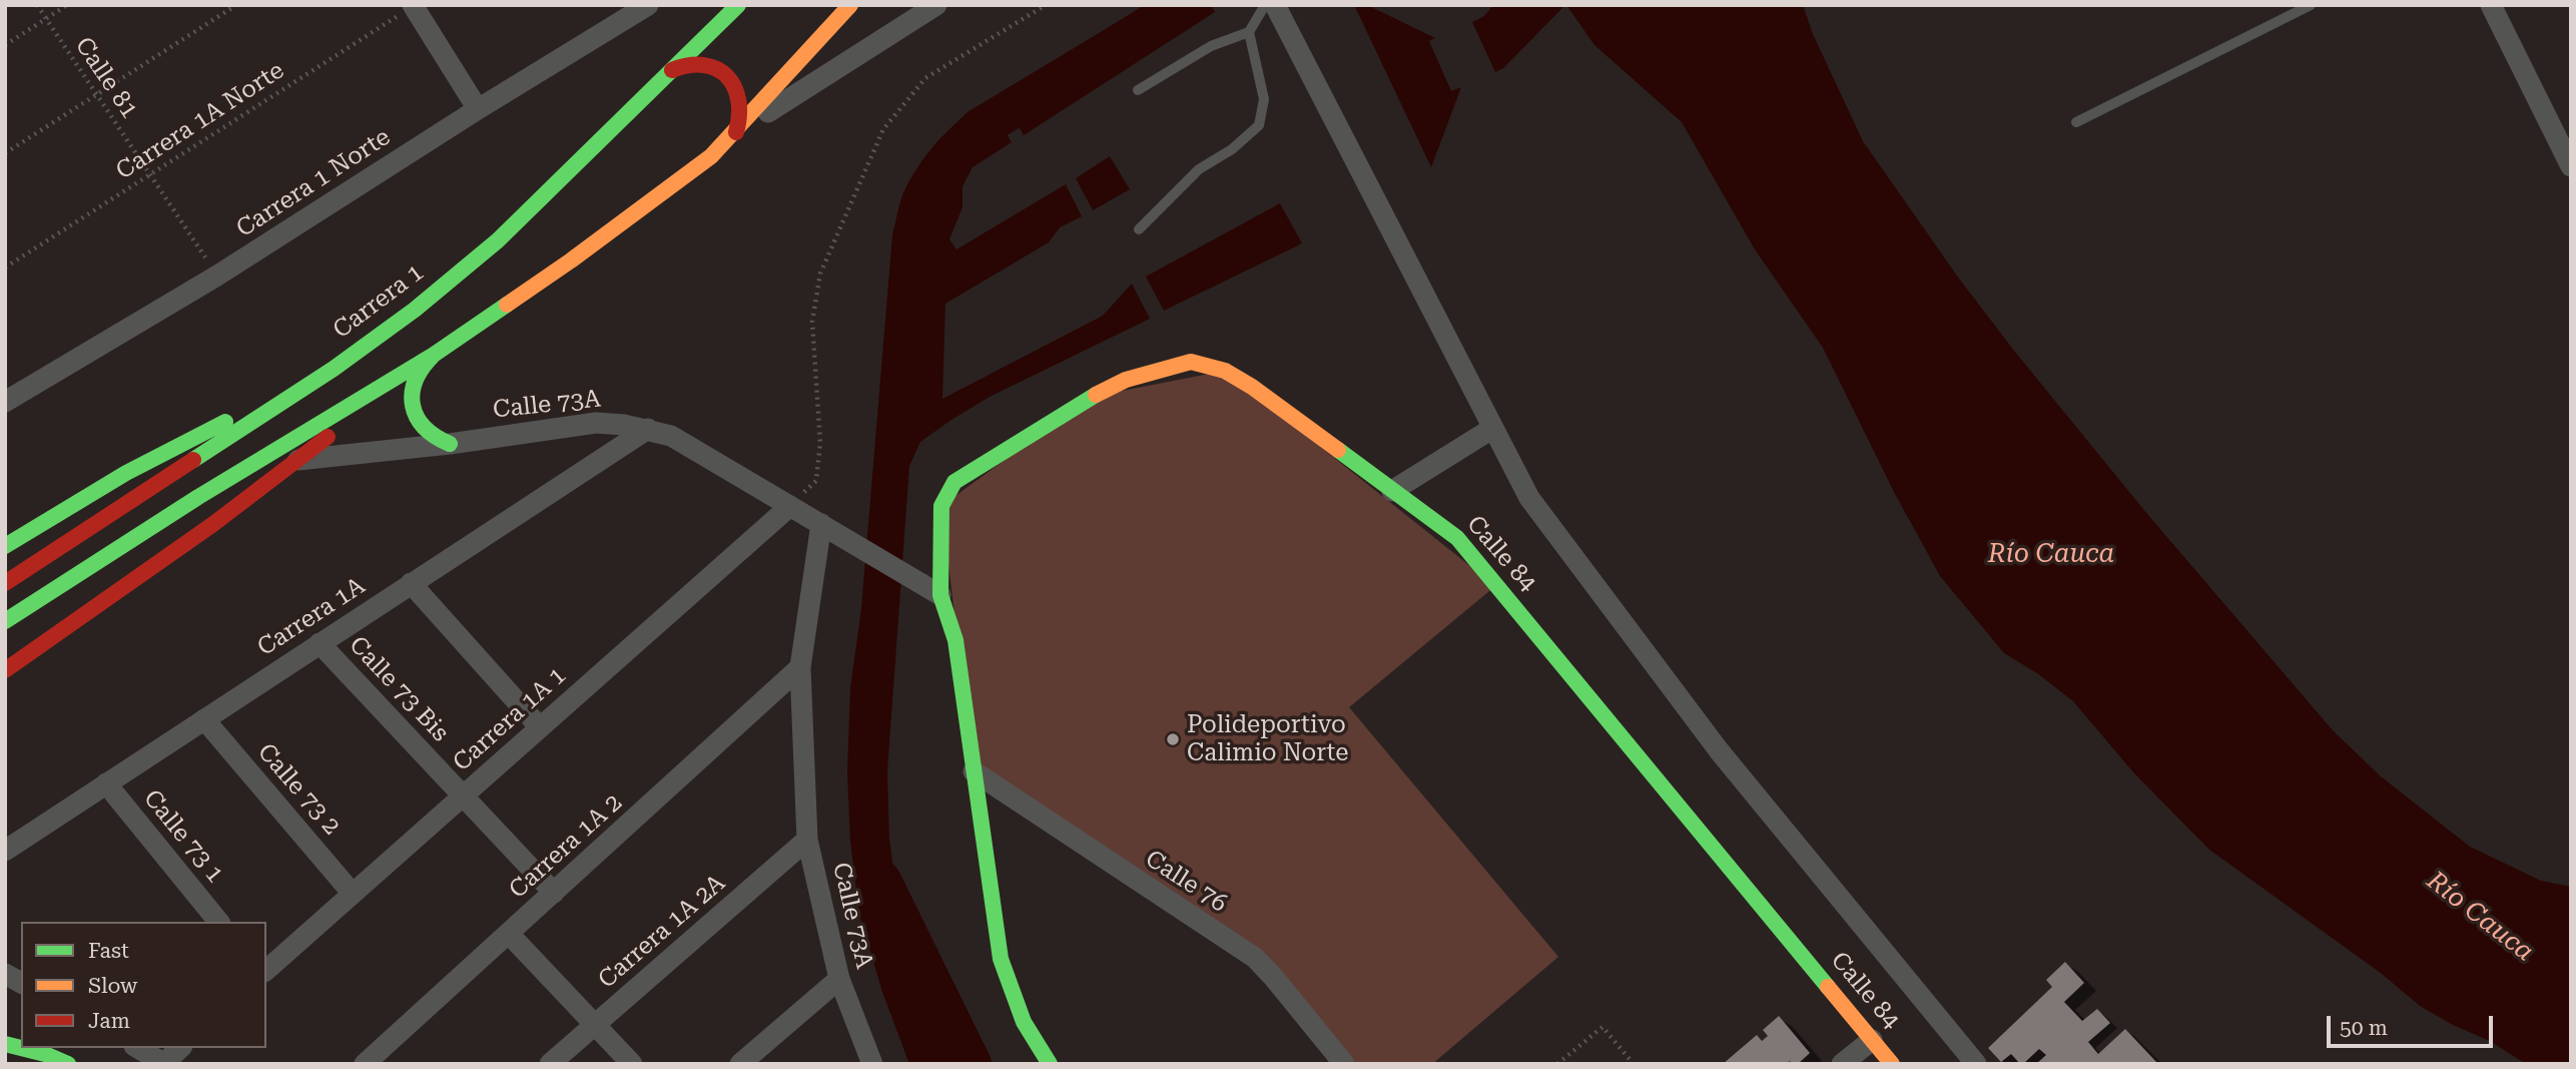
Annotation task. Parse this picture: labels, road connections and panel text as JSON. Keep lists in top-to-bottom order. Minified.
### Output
{"streets":{"main road":["Carrera 1","Calle 84"],"street":["Carrera 1 Norte","Calle 73A","Carrera 1A","Calle 73 Bis","Carrera 1A 1","Calle 73 2","Calle 73 1","Carrera 1A 2","Calle 76","Carrera 1A 2A"],"path":["Calle 81","Carrera 1A Norte"]},"crossings":[["Calle 81","Carrera 1A Norte"],["Calle 81","Carrera 1 Norte"],["Calle 73A","Calle 84"],["Calle 73A","Carrera 1A"],["Calle 73A","Carrera 1A 1"],["Calle 73A","Carrera 1A 2"],["Calle 73A","Carrera 1A 2A"],["Carrera 1A","Calle 73 Bis"],["Carrera 1A","Calle 73 2"],["Carrera 1A","Calle 73 1"],["Calle 73 Bis","Carrera 1A 1"],["Calle 73 Bis","Carrera 1A 2"],["Carrera 1A 1","Calle 73 2"]],"water":["Río Cauca"],"places":["Polideportivo Calimio Norte"],"legend":["Fast","Slow","Jam"],"scale_bar":"50 m"}
